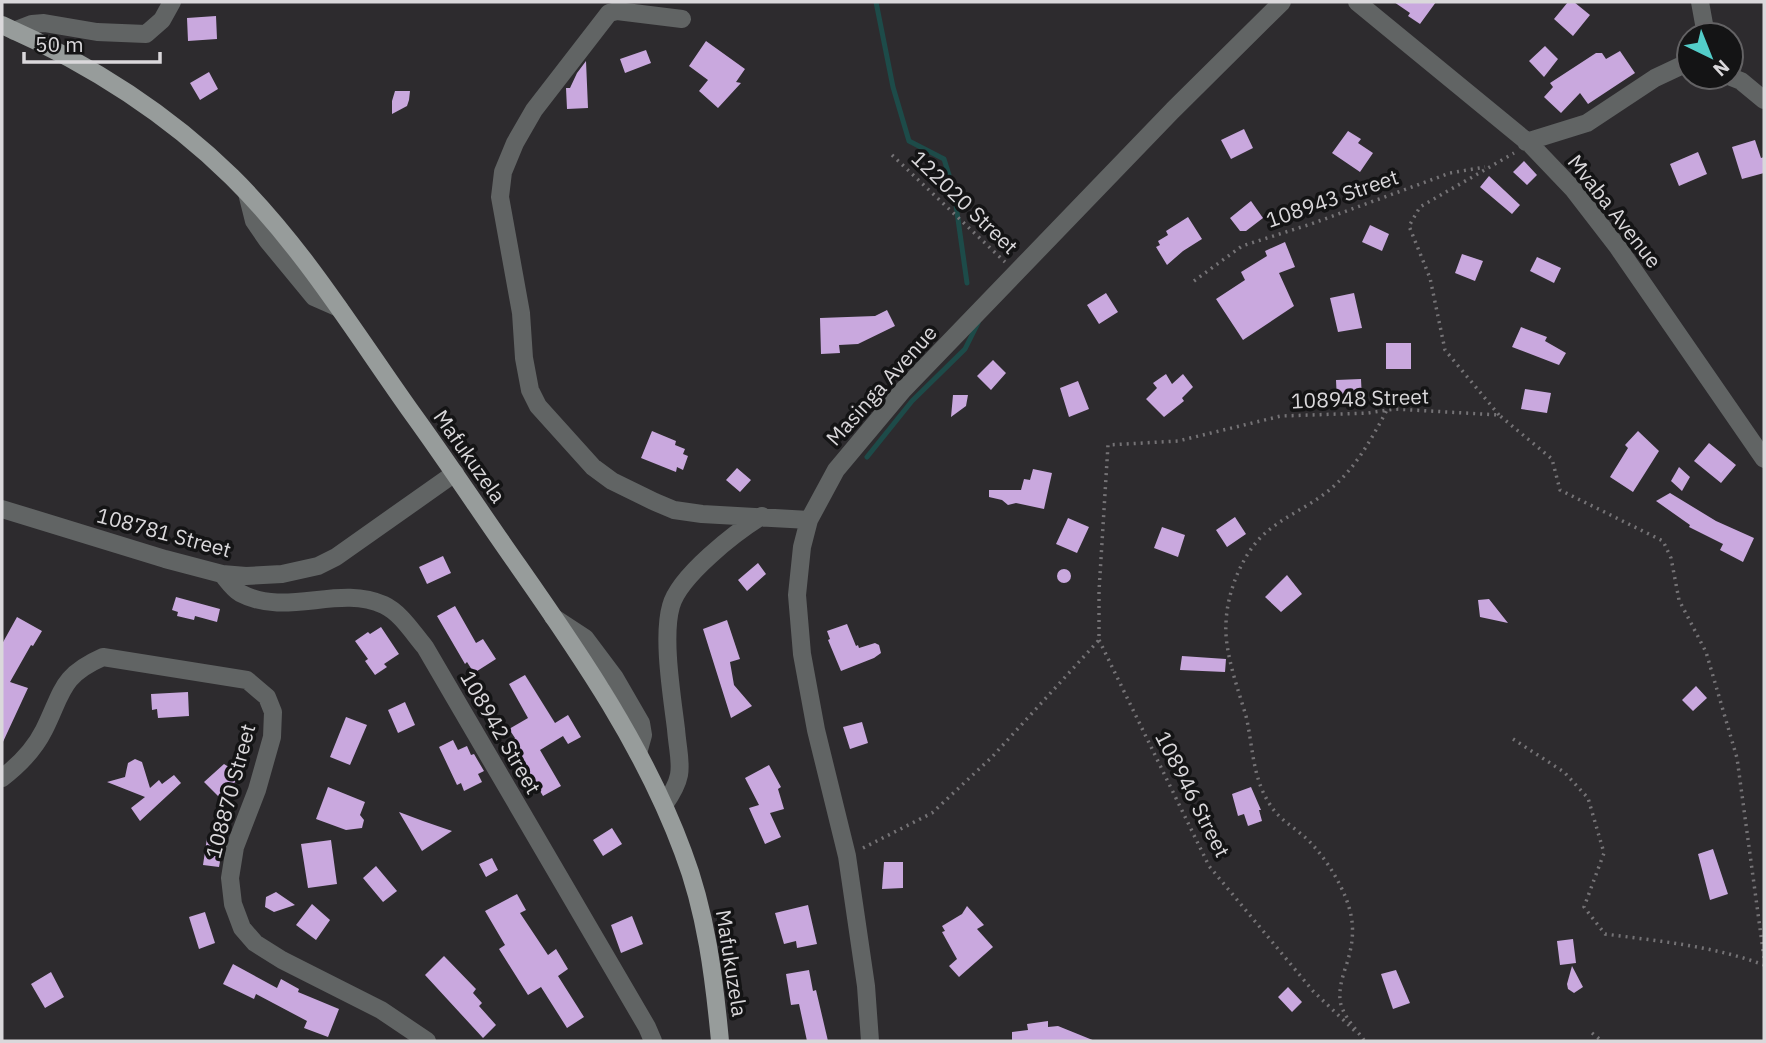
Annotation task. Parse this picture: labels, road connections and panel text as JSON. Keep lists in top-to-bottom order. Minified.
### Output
{"streets":{"main road":["Mafukuzela"],"street":["Mvaba Avenue","Masinga Avenue","108781 Street","108942 Street","108870 Street"],"path":["108943 Street","122020 Street","108948 Street","108946 Street"]},"crossings":[["108943 Street","Mvaba Avenue"],["108943 Street","108948 Street"],["122020 Street","Masinga Avenue"],["108948 Street","108946 Street"],["Mafukuzela","108781 Street"],["108781 Street","108942 Street"]],"scale_bar":"50 m","north":"bottom right"}
